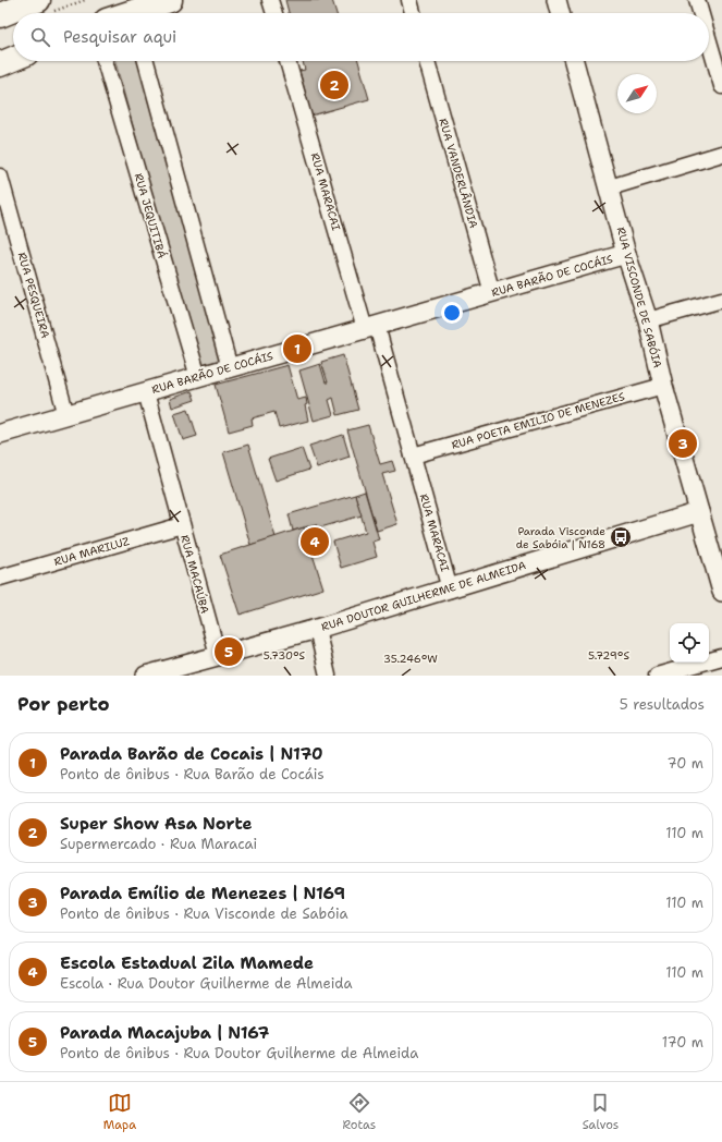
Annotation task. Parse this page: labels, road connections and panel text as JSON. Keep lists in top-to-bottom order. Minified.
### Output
{"streets":{"street":["RUA VANDERLÂNDIA","RUA MARACAI","RUA JEQUITIBÁ","RUA BARÃO DE COCÁIS","RUA PESQUEIRA","RUA VISCONDE DE SABÓIA","RUA POETA EMILIO DE MENEZES","RUA MARILUZ","RUA MACAÚBA","RUA DOUTOR GUILHERME DE ALMEIDA"]},"crossings":[["RUA VANDERLÂNDIA","RUA BARÃO DE COCÁIS"],["RUA MARACAI","RUA BARÃO DE COCÁIS"],["RUA MARACAI","RUA POETA EMILIO DE MENEZES"],["RUA MARACAI","RUA DOUTOR GUILHERME DE ALMEIDA"],["RUA JEQUITIBÁ","RUA BARÃO DE COCÁIS"],["RUA BARÃO DE COCÁIS","RUA PESQUEIRA"],["RUA BARÃO DE COCÁIS","RUA VISCONDE DE SABÓIA"],["RUA BARÃO DE COCÁIS","RUA MACAÚBA"],["RUA VISCONDE DE SABÓIA","RUA POETA EMILIO DE MENEZES"],["RUA VISCONDE DE SABÓIA","RUA DOUTOR GUILHERME DE ALMEIDA"],["RUA MARILUZ","RUA MACAÚBA"],["RUA MACAÚBA","RUA DOUTOR GUILHERME DE ALMEIDA"]],"places":{"bus stop":["Parada Visconde de Sabóia | N168"]},"north":"top right","page":{"search":"Pesquisar aqui","pins":["2","1","3","4","5"],"heading":["Por perto","5 resultados"],"list":[{"mark":"1","name":"Parada Barão de Cocais | N170","note":"Ponto de ônibus · Rua Barão de Cocáis","value":"70 m"},{"mark":"2","name":"Super Show Asa Norte","note":"Supermercado · Rua Maracai","value":"110 m"},{"mark":"3","name":"Parada Emílio de Menezes | N169","note":"Ponto de ônibus · Rua Visconde de Sabóia","value":"110 m"},{"mark":"4","name":"Escola Estadual Zila Mamede","note":"Escola · Rua Doutor Guilherme de Almeida","value":"110 m"},{"mark":"5","name":"Parada Macajuba | N167","note":"Ponto de ônibus · Rua Doutor Guilherme de Almeida","value":"170 m"}],"nav":["Mapa","Rotas","Salvos"]},"coordinates":["5.730°S","5.729°S","35.246°W"]}
